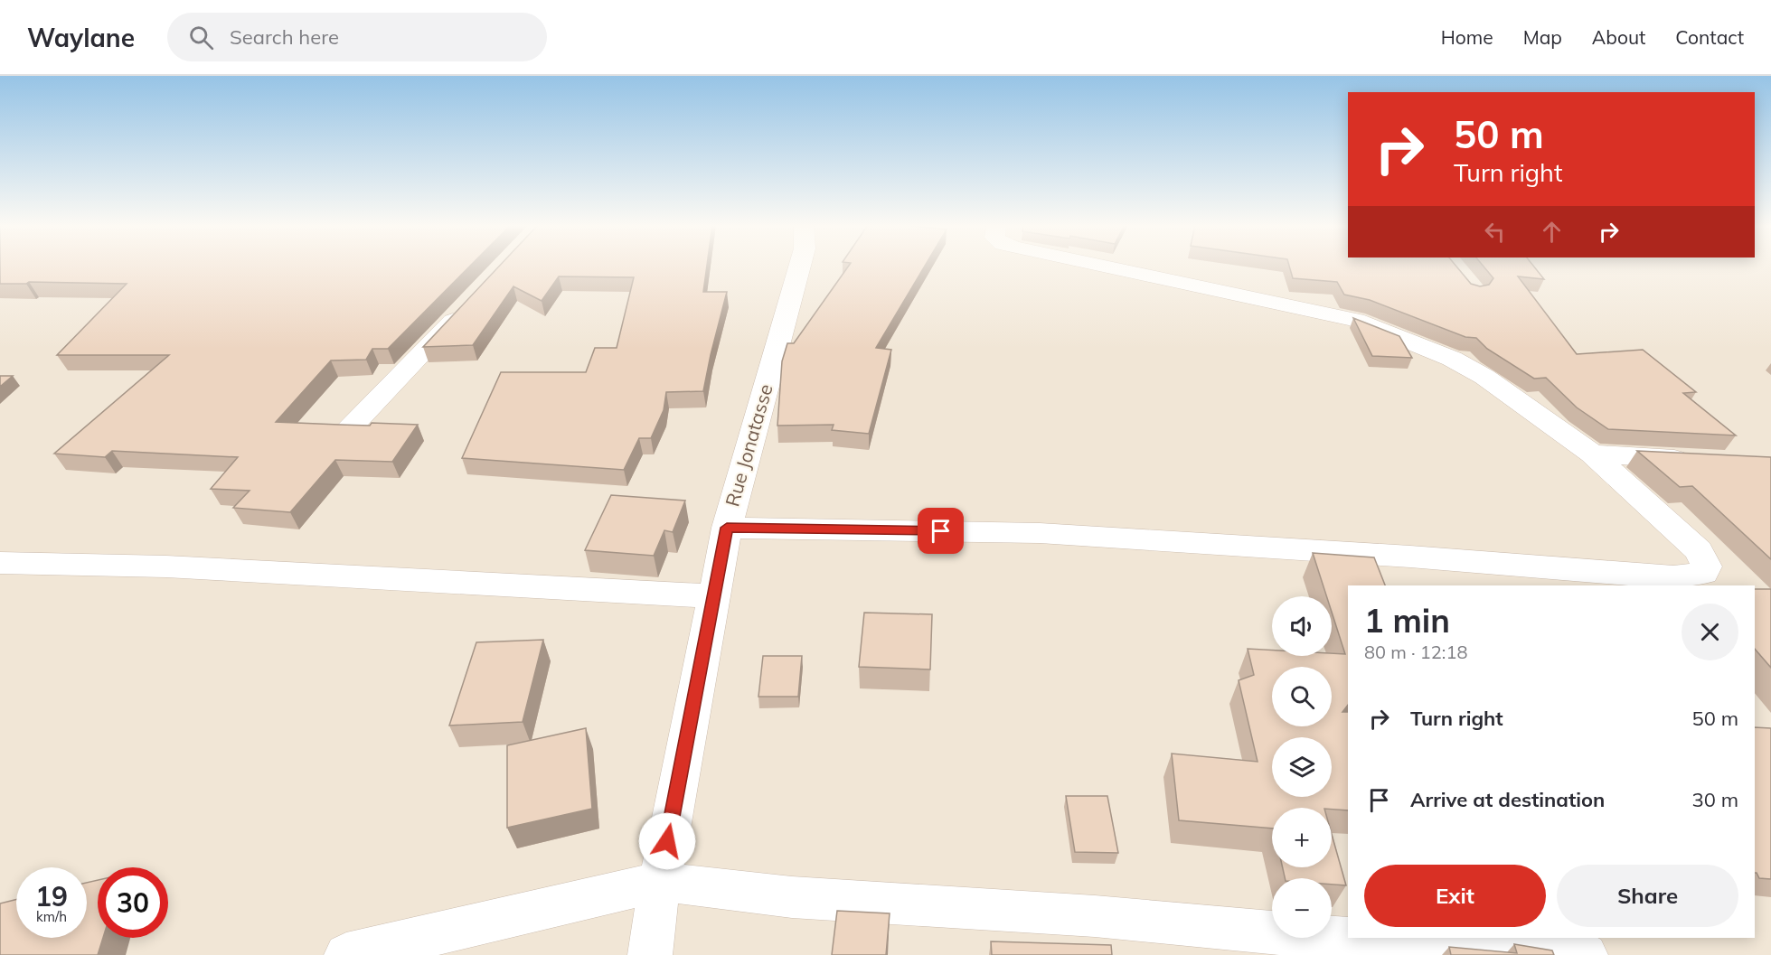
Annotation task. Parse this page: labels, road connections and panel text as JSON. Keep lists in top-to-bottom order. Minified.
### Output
{"streets":{"street":["Rue Jonatasse"]},"page":{"header":"Waylane","search":"Search here","nav":["Home","Map","About","Contact"],"turn":["50 m","Turn right"],"heading":["1 min","80 m · 12:18"],"map_buttons":["+","−"],"list":[{"name":"Turn right","value":"50 m"},{"name":"Arrive at destination","value":"30 m"}],"buttons":["Exit","Share"],"speed":"19 km/h","limit":"30"}}
